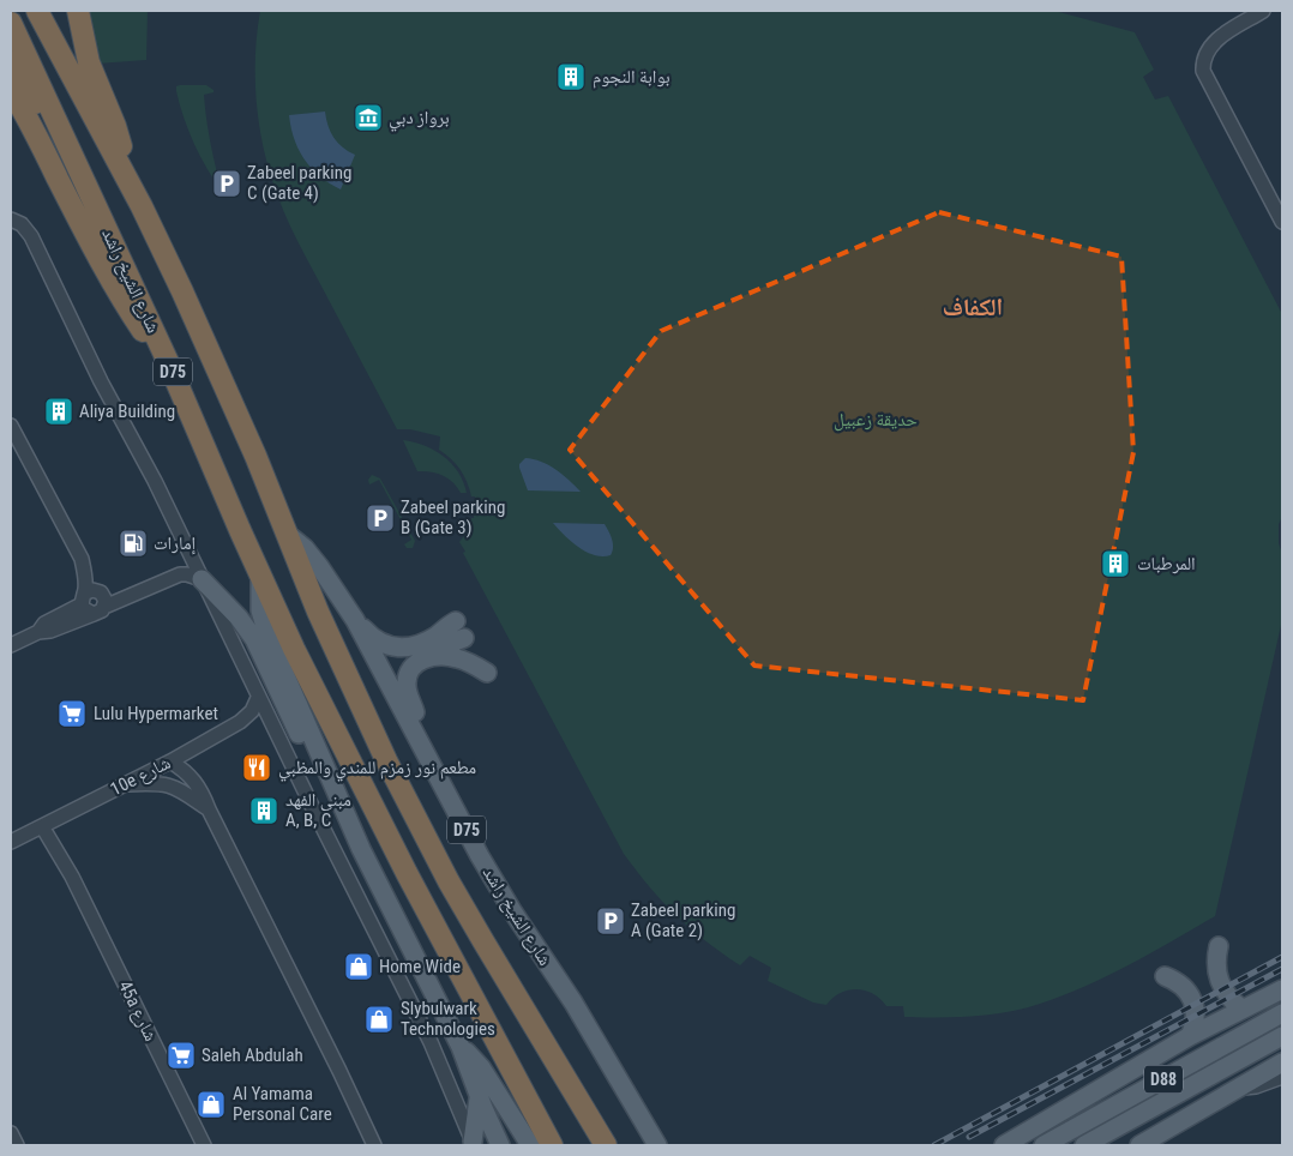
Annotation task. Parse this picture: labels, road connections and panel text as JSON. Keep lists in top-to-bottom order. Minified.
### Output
{"streets":{"highway":["شارع الشيخ راشد","D75"],"main road":["D88"],"street":["10e شارع","45a شارع"]},"crossings":[["10e شارع","45a شارع"]],"districts":["الكفاف"],"parks":["حديقة زعبيل"],"places":{"building":["بوابة النجوم","Aliya Building","المرطبات","مبنى الفهد A, B, C"],"museum":["برواز دبي"],"parking":["Zabeel parking C (Gate 4)","Zabeel parking B (Gate 3)","Zabeel parking A (Gate 2)"],"fuel station":["إمارات"],"supermarket":["Lulu Hypermarket","Saleh Abdulah"],"restaurant":["مطعم نور زمزم للمندي والمظبي"],"shop":["Home Wide","Slybulwark Technologies","Al Yamama Personal Care"]}}
